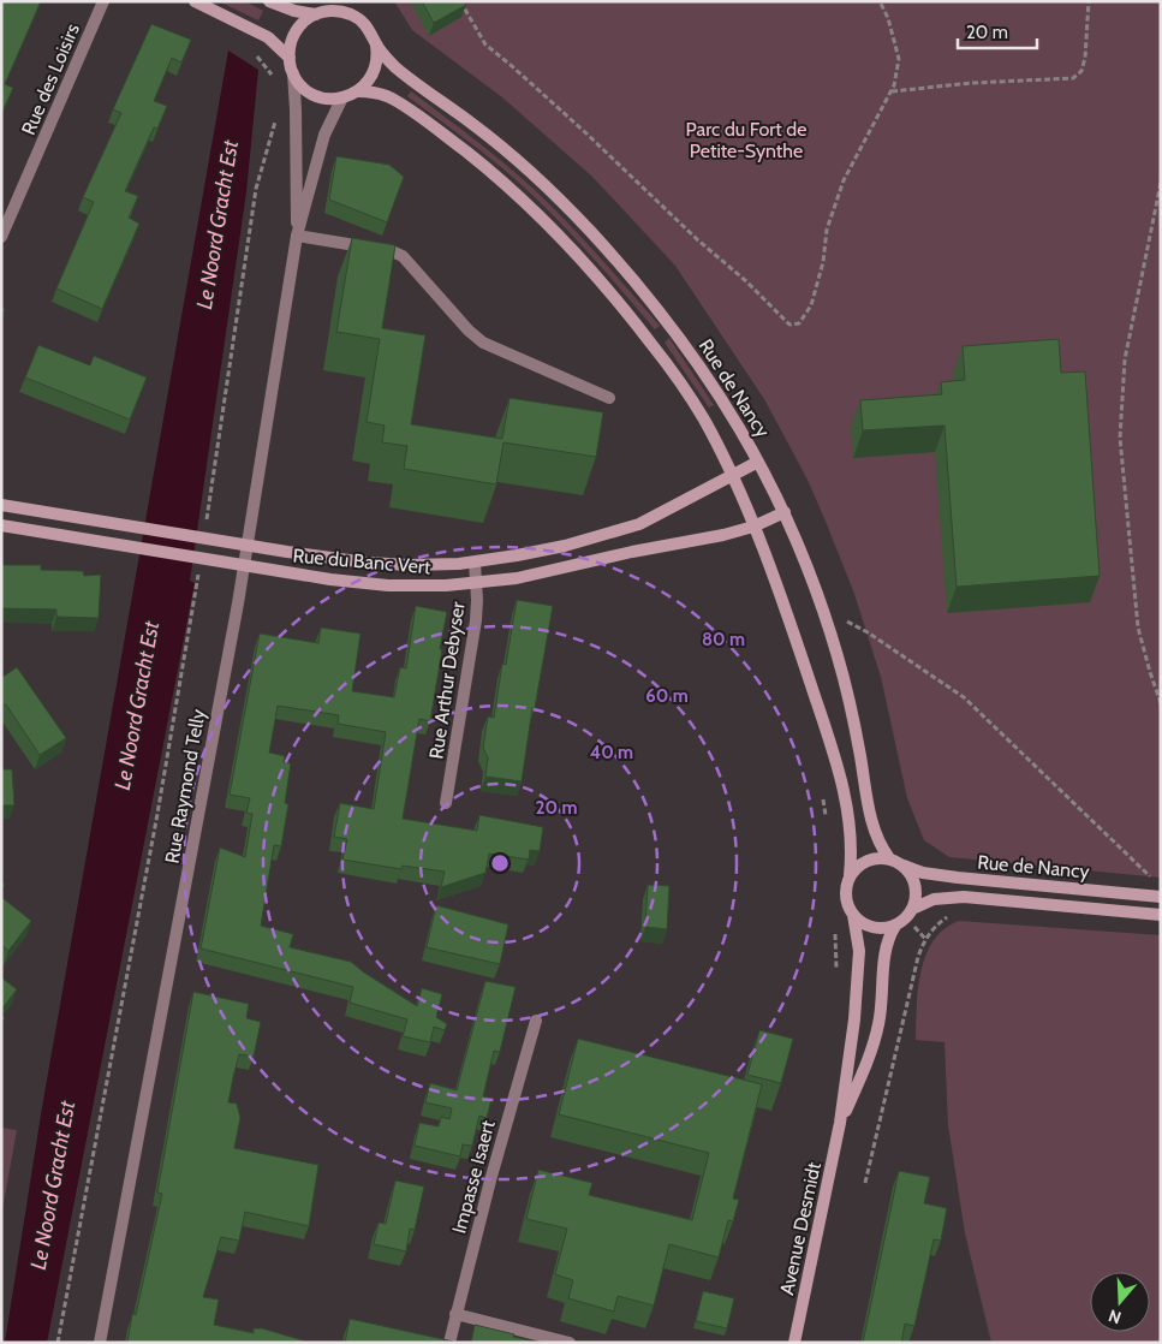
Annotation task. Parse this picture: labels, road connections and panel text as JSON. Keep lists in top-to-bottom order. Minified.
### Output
{"streets":{"main road":["Rue de Nancy","Rue du Banc Vert","Avenue Desmidt"],"street":["Rue des Loisirs","Rue Arthur Debyser","Rue Raymond Telly","Impasse Isaert"]},"crossings":[["Rue de Nancy","Rue du Banc Vert"],["Rue de Nancy","Rue Raymond Telly"],["Rue de Nancy","Avenue Desmidt"],["Rue du Banc Vert","Rue Arthur Debyser"],["Rue du Banc Vert","Rue Raymond Telly"]],"water":["Le Noord Gracht Est"],"parks":["Parc du Fort de Petite-Synthe"],"scale_bar":"20 m","north":"bottom","rings":["80 m","60 m","40 m","20 m"]}
